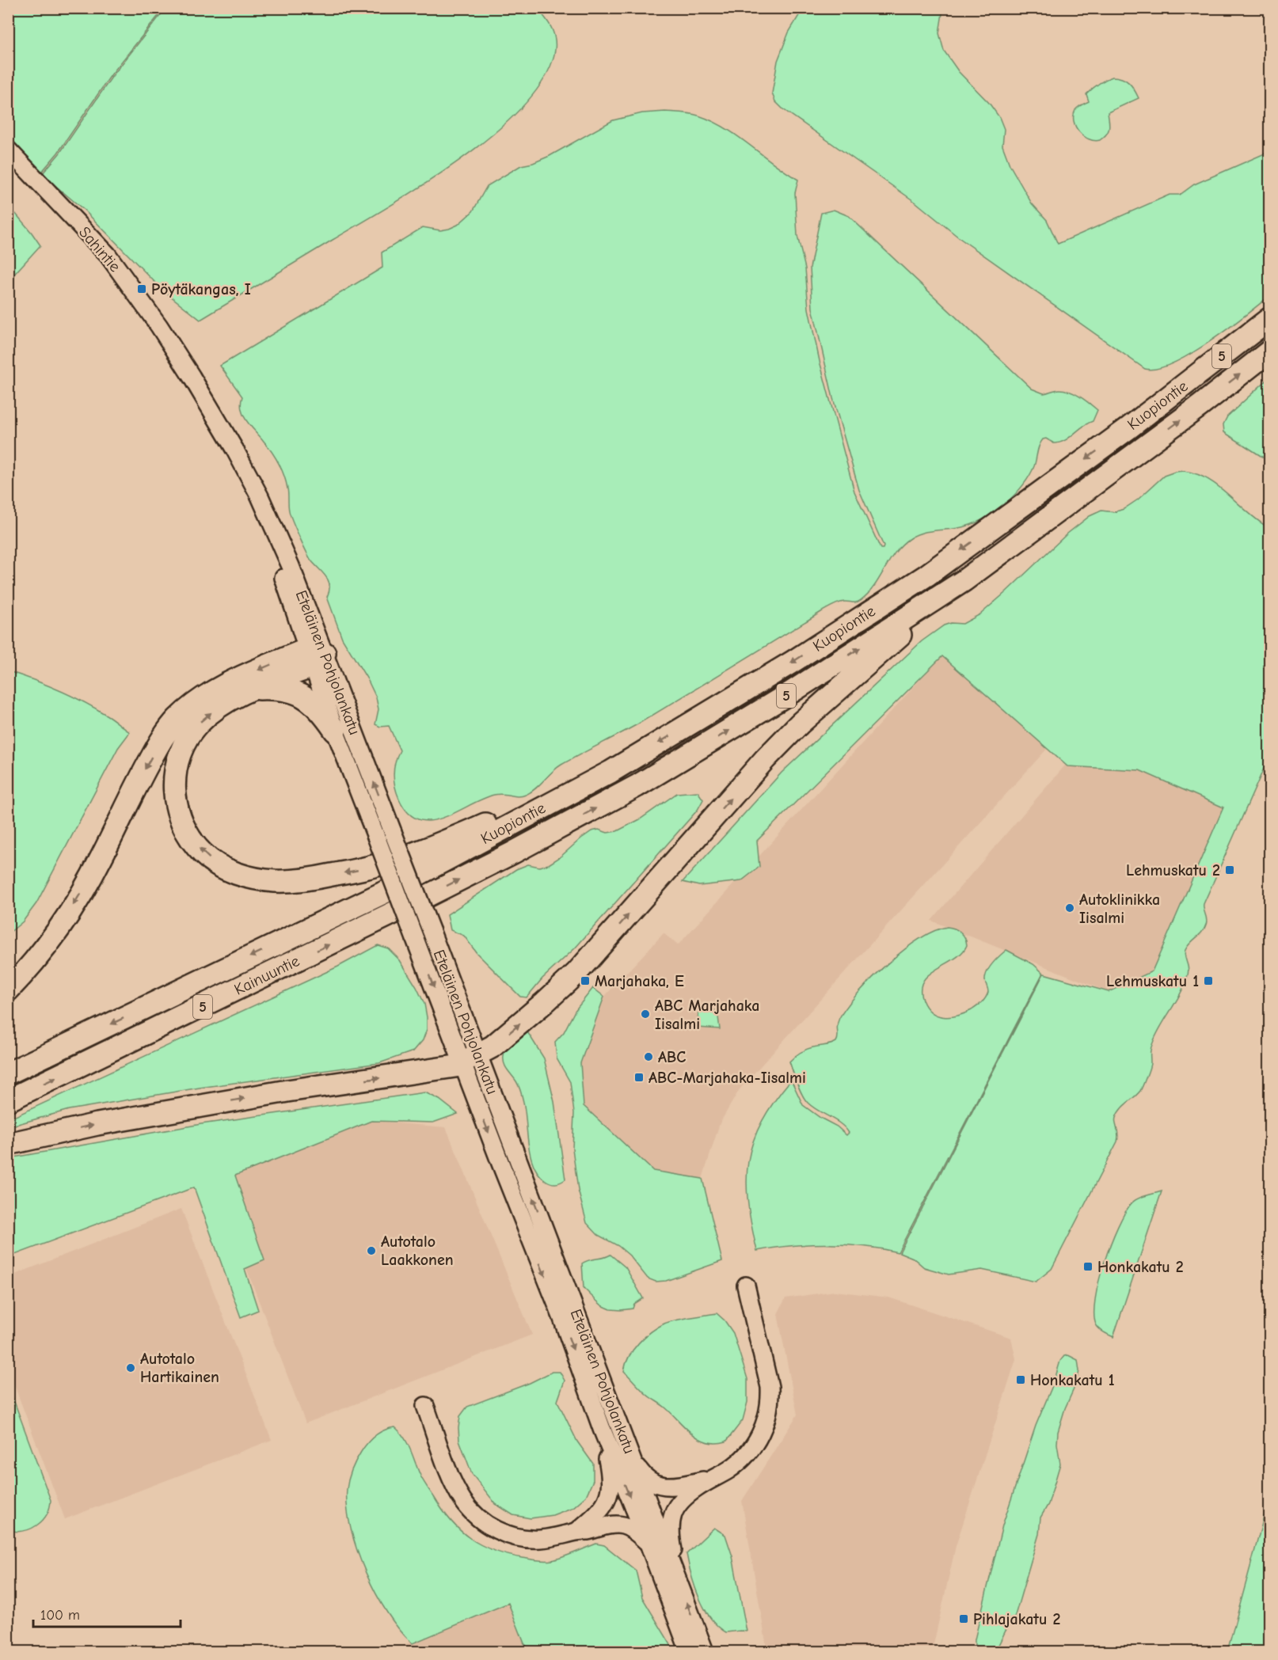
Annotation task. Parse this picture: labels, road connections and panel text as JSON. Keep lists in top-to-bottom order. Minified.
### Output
{"streets":{"highway":["5","Kuopiontie","Kainuuntie"],"main road":["Sahintie","Eteläinen Pohjolankatu"]},"crossings":[["Sahintie","Eteläinen Pohjolankatu"],["Kuopiontie","Kainuuntie"]],"places":{"transit":["Pöytäkangas, I","Lehmuskatu 2","Marjahaka, E","Lehmuskatu 1","ABC-Marjahaka-Iisalmi","Honkakatu 2","Honkakatu 1","Pihlajakatu 2"],"other":["Autoklinikka Iisalmi","ABC Marjahaka Iisalmi","ABC","Autotalo Laakkonen","Autotalo Hartikainen"]},"scale_bar":"100 m"}
